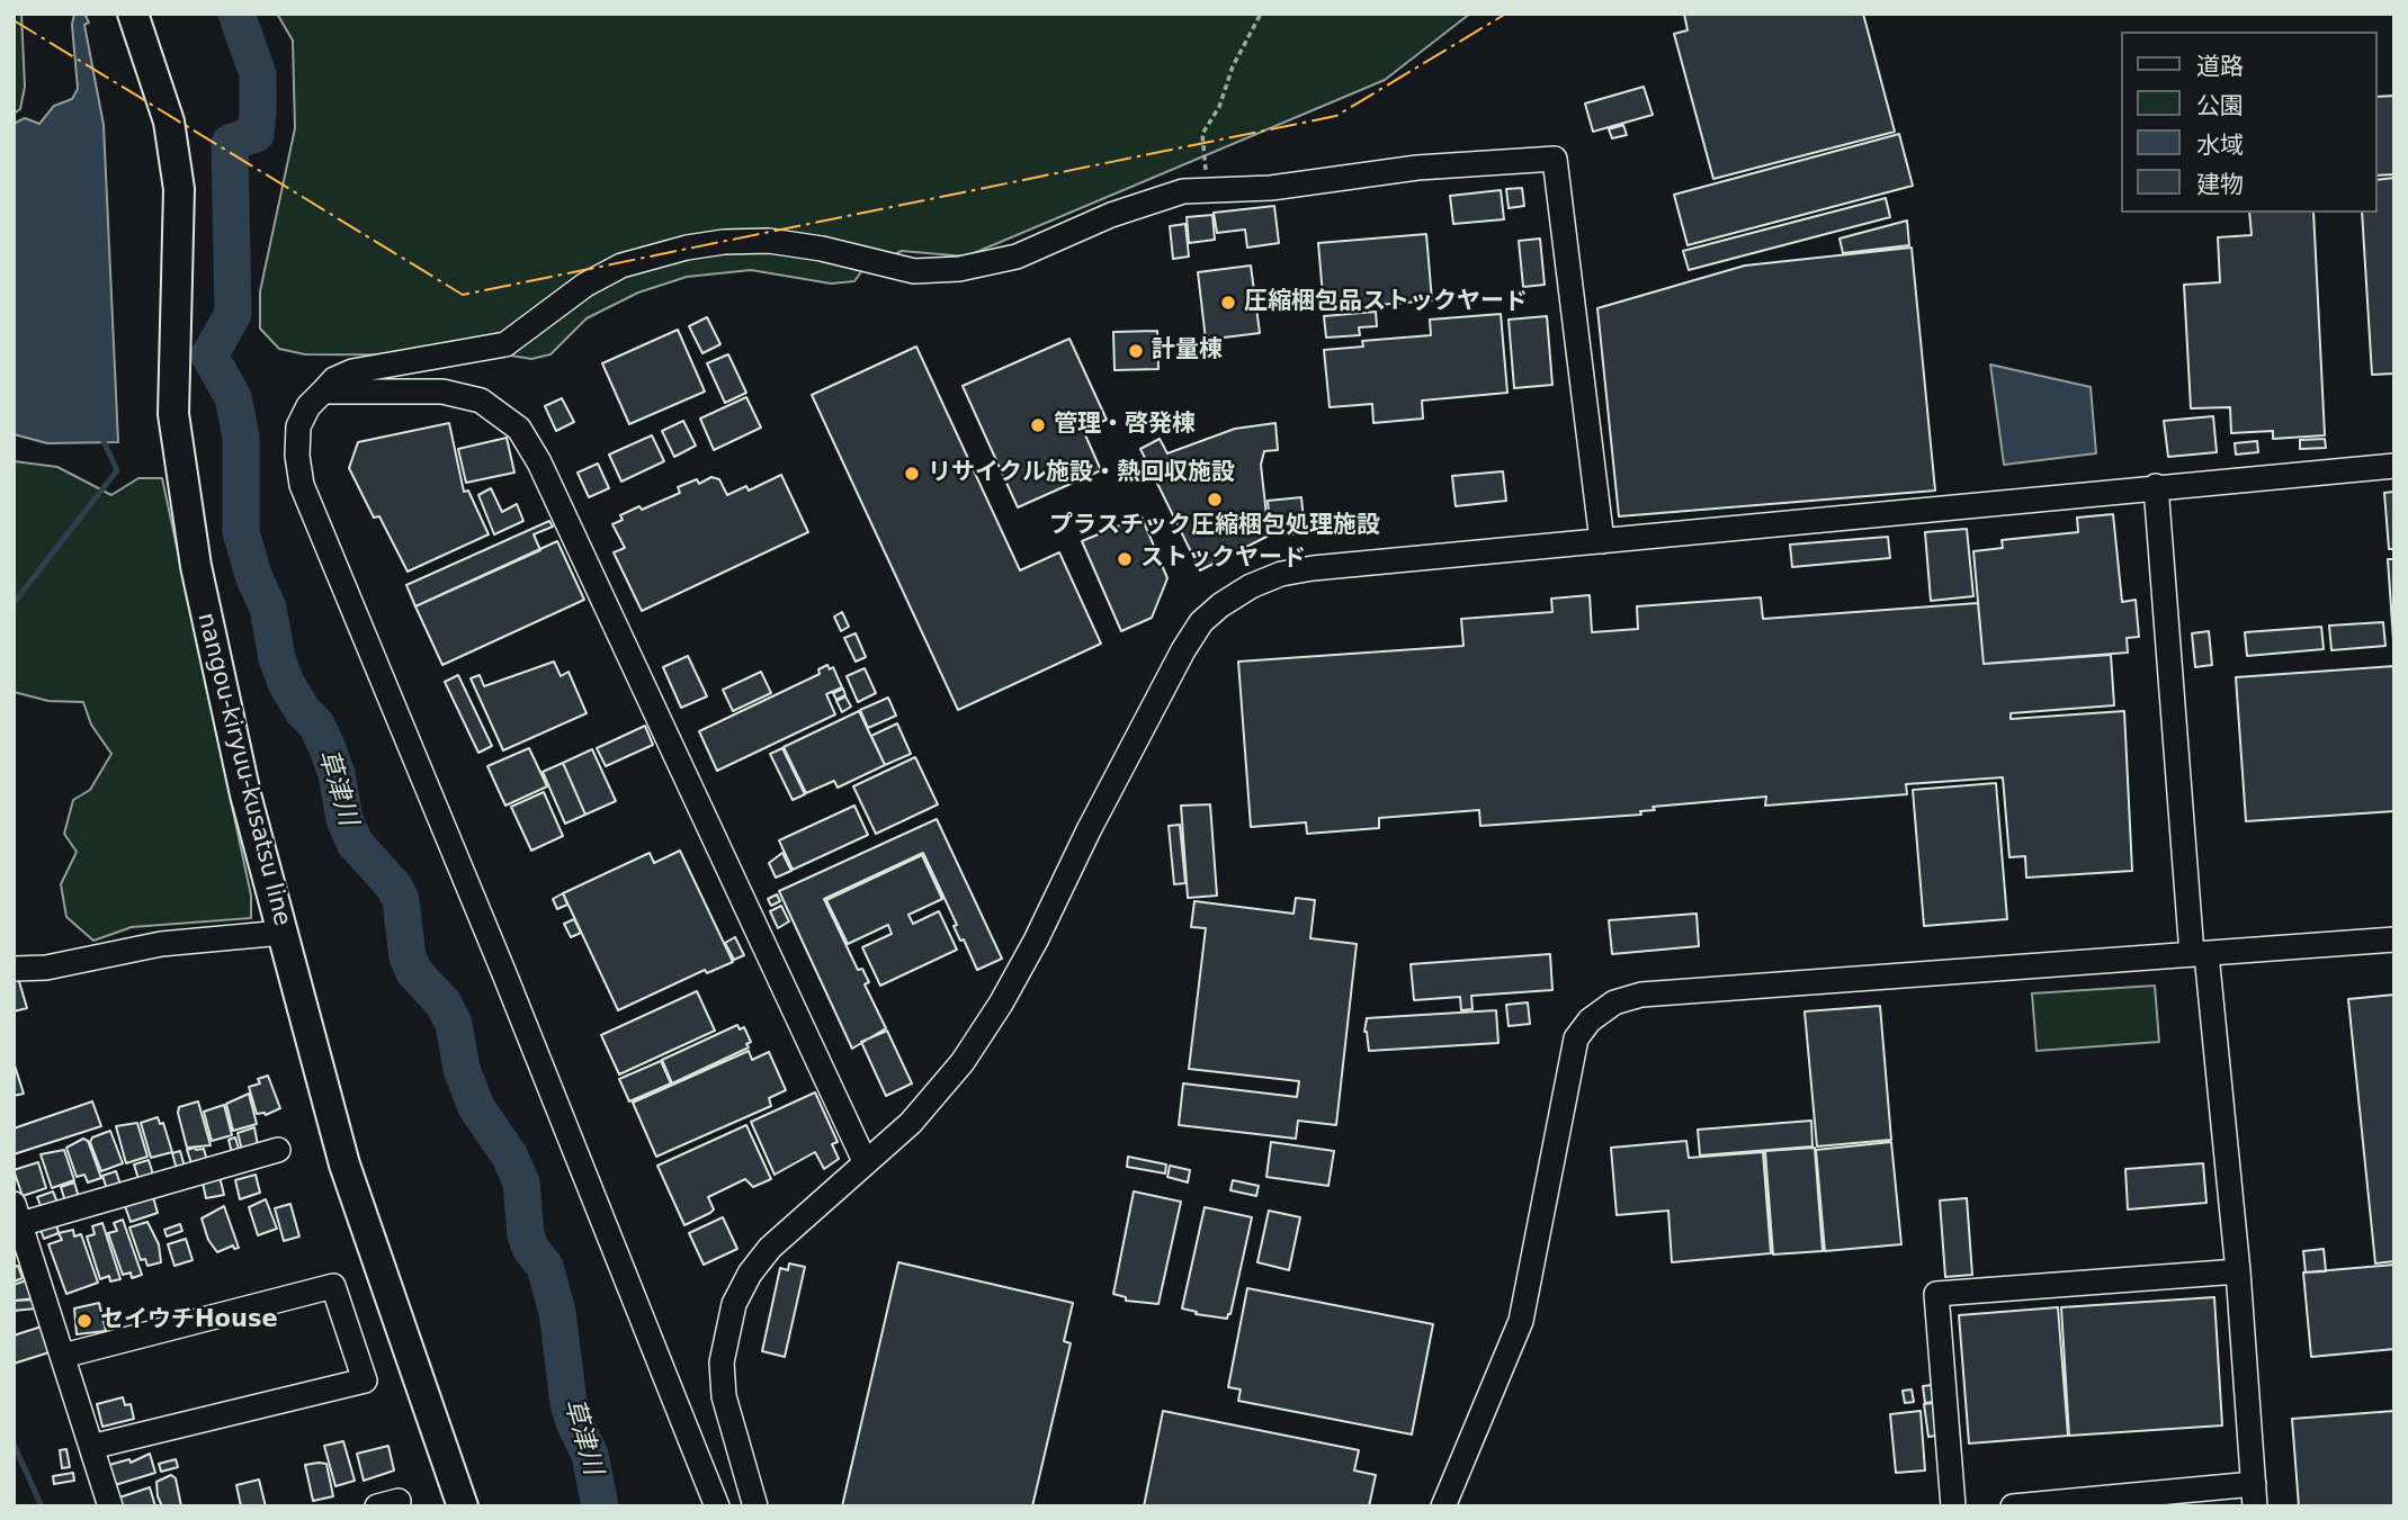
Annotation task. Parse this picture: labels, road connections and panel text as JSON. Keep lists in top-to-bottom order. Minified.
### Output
{"streets":{"main road":["nangou-kiryuu-kusatsu line"]},"water":["草津川"],"places":["圧縮梱包品ストックヤード","計量棟","管理・啓発棟","リサイクル施設・熱回収施設","プラスチック圧縮梱包処理施設","ストックヤード","セイウチHouse"],"legend":["道路","公園","水域","建物"]}
